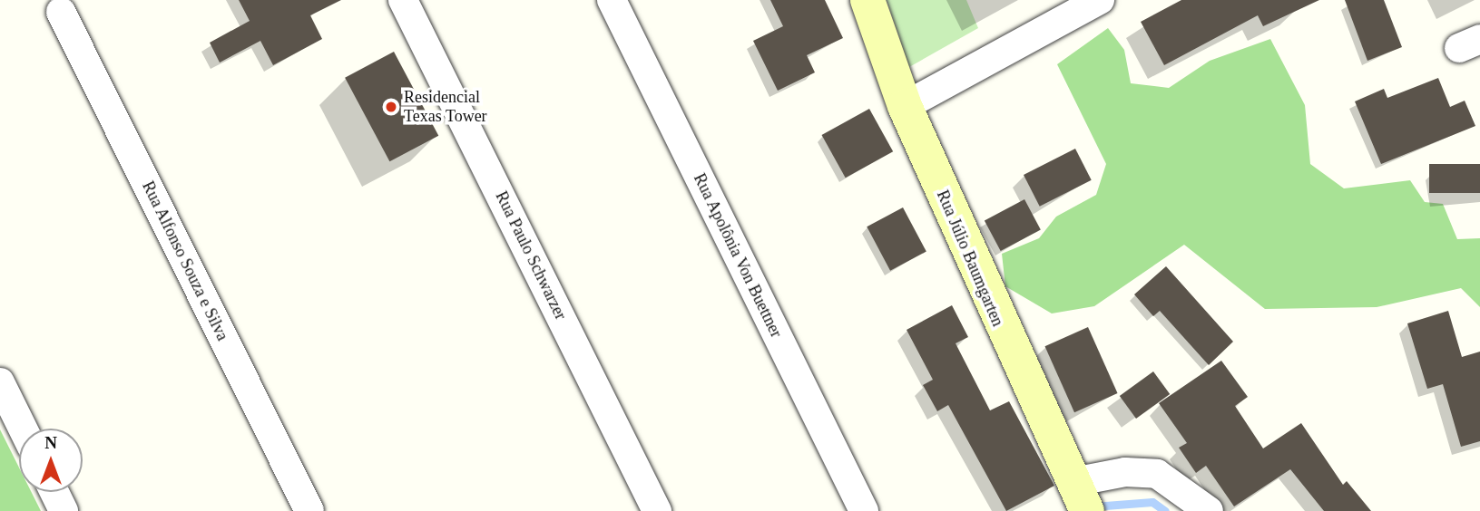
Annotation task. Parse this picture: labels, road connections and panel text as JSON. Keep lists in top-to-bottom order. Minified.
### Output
{"streets":{"street":["Rua Paulo Schwarzer","Rua Apolônia Von Buettner","Rua Júlio Baumgarten","Rua Alfonso Souza e Silva"]},"places":["Residencial Texas Tower"],"north":"top"}
